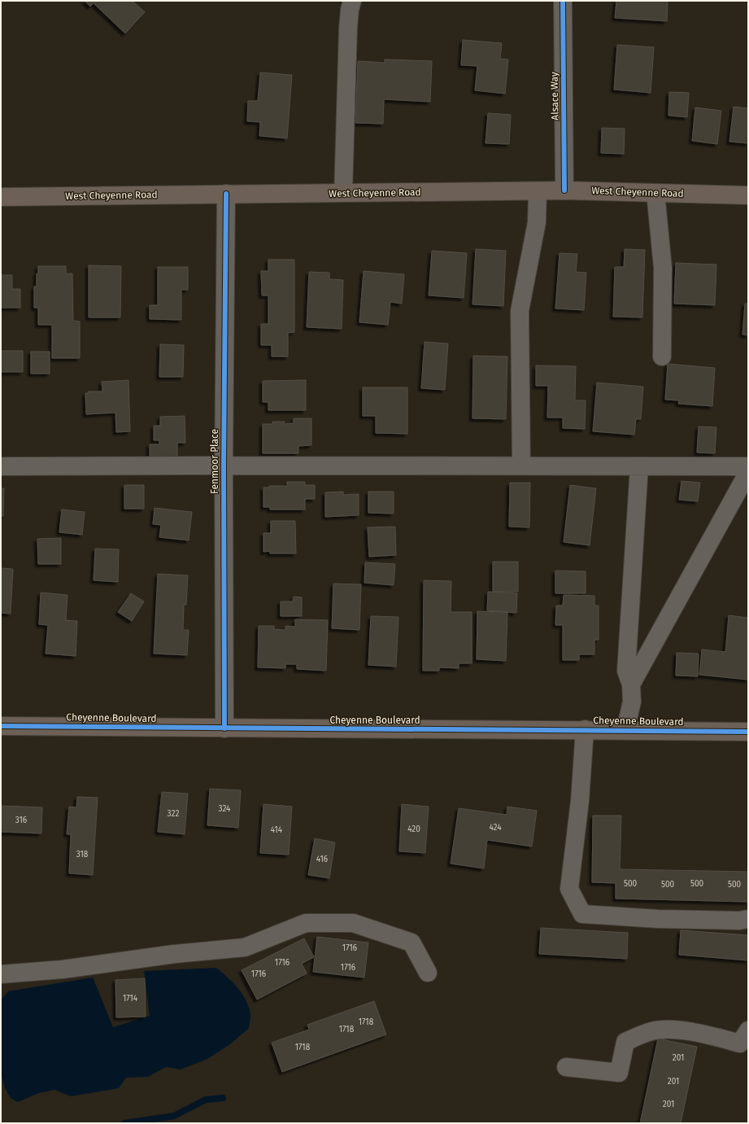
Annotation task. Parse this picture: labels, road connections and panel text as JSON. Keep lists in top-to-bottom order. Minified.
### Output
{"streets":{"main road":["West Cheyenne Road","Cheyenne Boulevard"],"street":["Alsace Way","Fenmoor Place"]},"crossings":[["Alsace Way","West Cheyenne Road"],["West Cheyenne Road","Fenmoor Place"],["Fenmoor Place","Cheyenne Boulevard"]],"house_numbers":["324","322","316","424","420","414","318","416","500","500","500","500","1716","1716","1716","1716","1714","1718","1718","1718","201","201","201"]}
